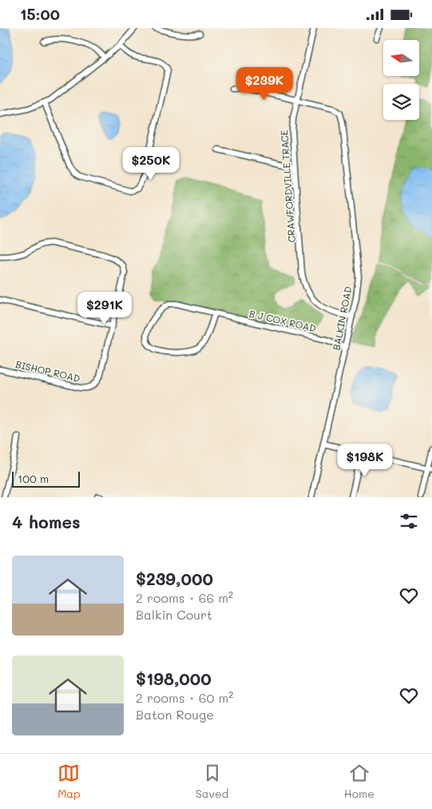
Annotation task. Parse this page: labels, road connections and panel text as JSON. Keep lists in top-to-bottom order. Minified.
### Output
{"streets":{"street":["CRAWFORDVILLE TRACE","BALKIN ROAD","B J COX ROAD","BISHOP ROAD"]},"crossings":[["CRAWFORDVILLE TRACE","BALKIN ROAD"],["BALKIN ROAD","B J COX ROAD"]],"scale_bar":"100 m","north":"left","page":{"status":"15:00","price":["$239K","$250K","$291K","$198K"],"scale":"100 m","heading":"4 homes","list":[{"name":"$239,000","note":"2 rooms · 66 m² · Balkin Court"},{"name":"$198,000","note":"2 rooms · 60 m² · Baton Rouge"}],"tabs":["Map","Saved","Home"]}}
